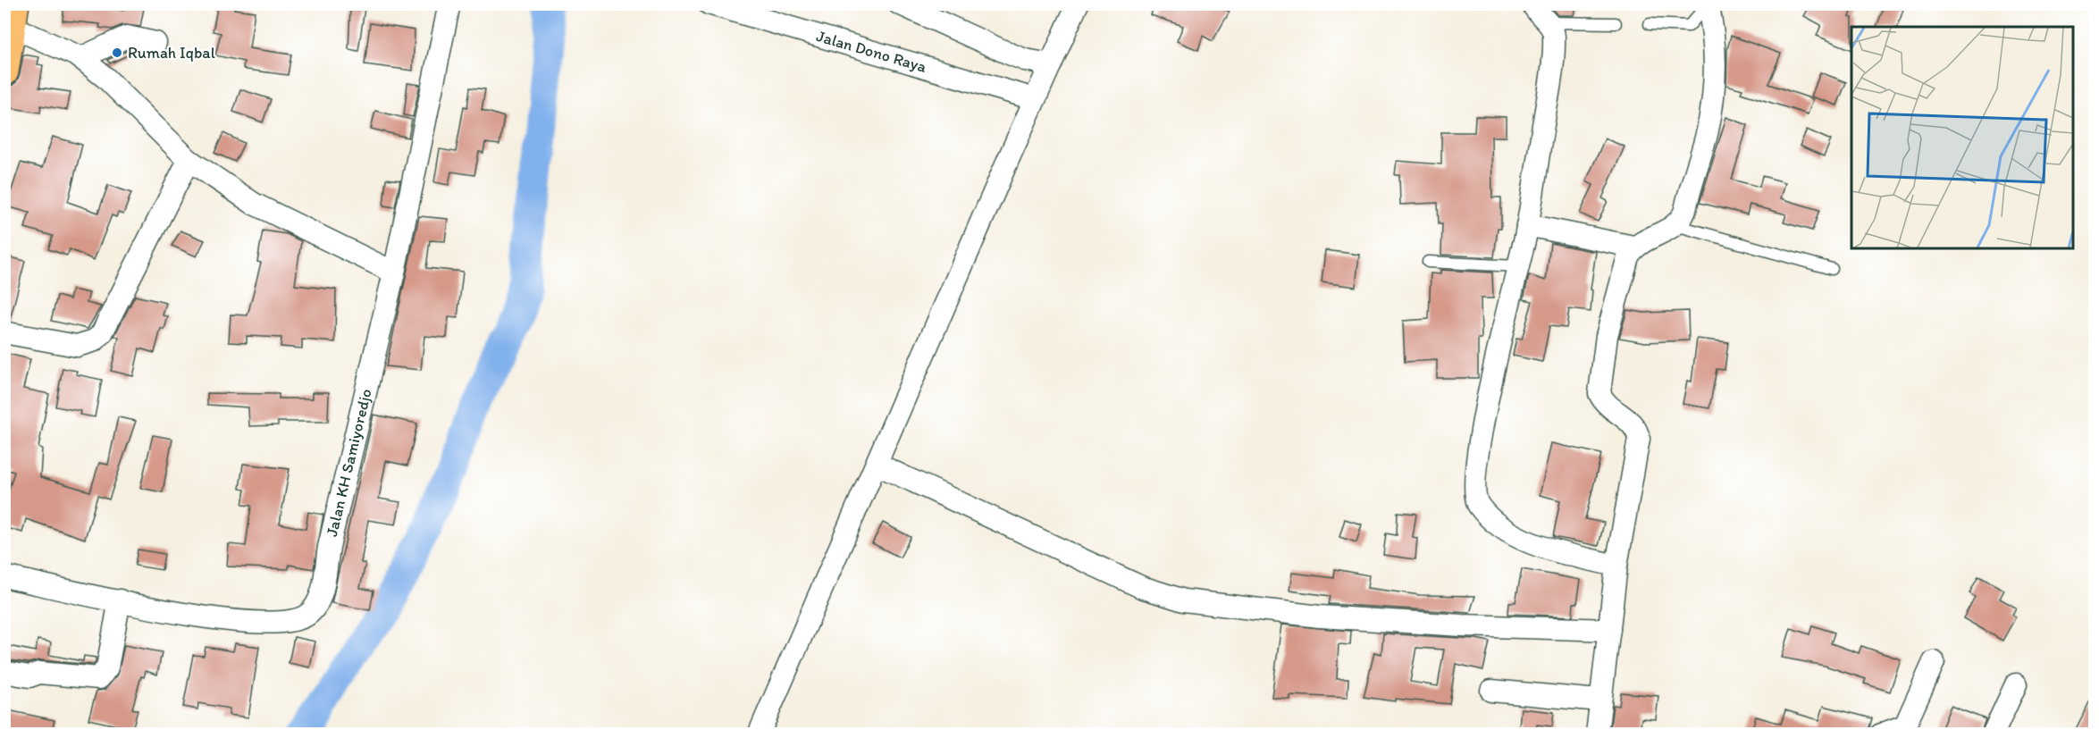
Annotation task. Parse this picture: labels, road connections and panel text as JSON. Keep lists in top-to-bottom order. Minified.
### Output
{"streets":{"street":["Jalan Dono Raya","Jalan KH Samiyoredjo"]},"places":["Rumah Iqbal"]}
